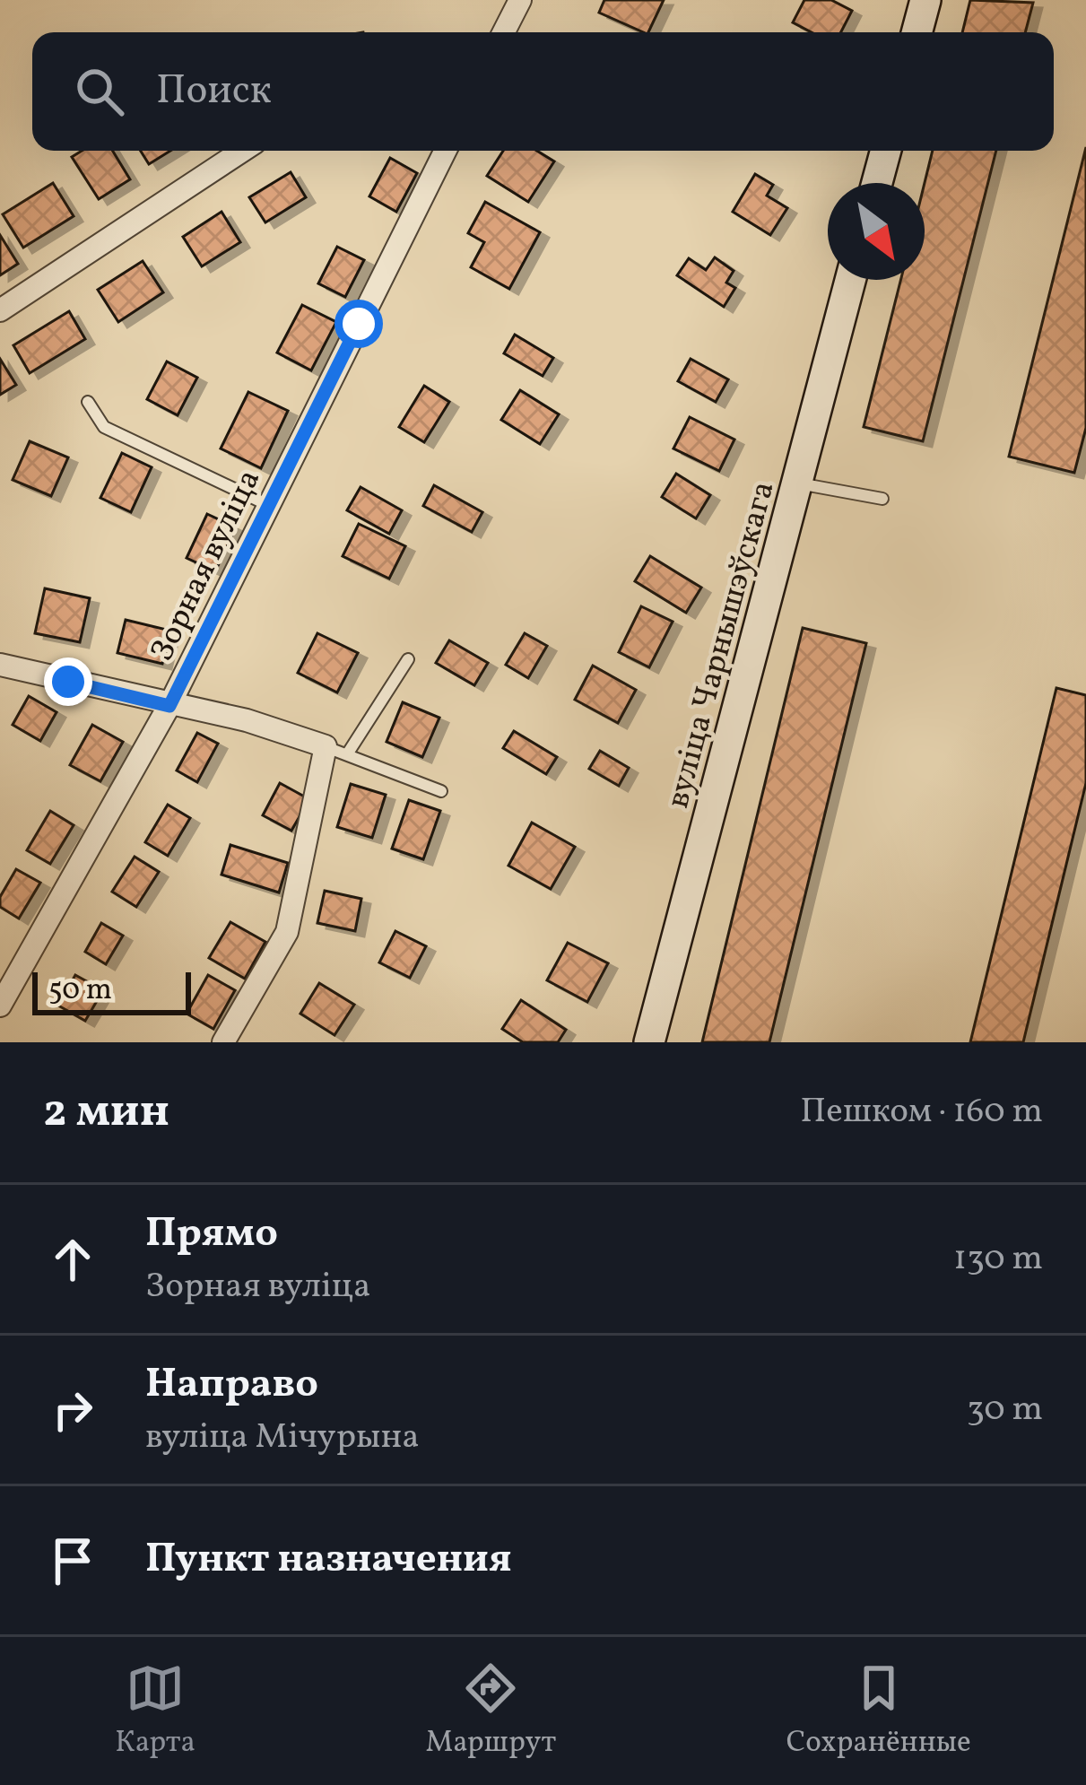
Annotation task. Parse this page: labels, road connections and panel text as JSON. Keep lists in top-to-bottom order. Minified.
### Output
{"streets":{"main road":["вуліца Чарнышэўскага"],"street":["Зорная вуліца"]},"scale_bar":"50 m","north":"bottom right","page":{"search":"Поиск","scale":"50 m","heading":["2 мин","Пешком · 160 m"],"list":[["Прямо","Зорная вуліца","130 m"],["Направо","вуліца Мічурына","30 m"],"Пункт назначения"],"nav":["Карта","Маршрут","Сохранённые"]}}
